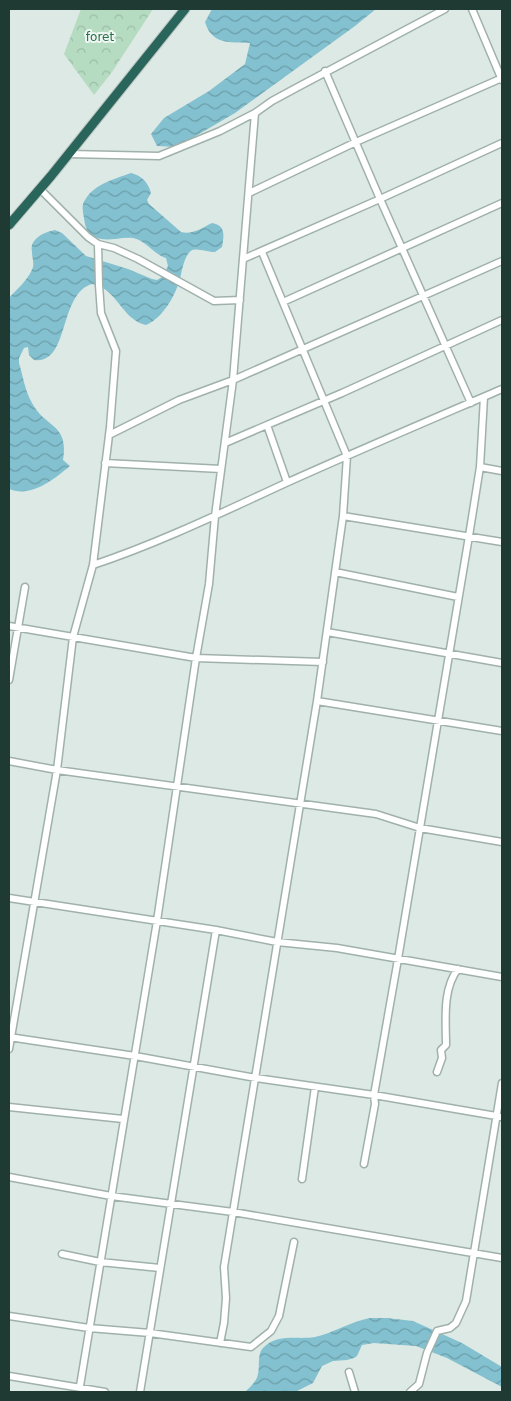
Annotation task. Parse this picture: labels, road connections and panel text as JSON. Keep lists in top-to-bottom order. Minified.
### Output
{"parks":["foret"]}
